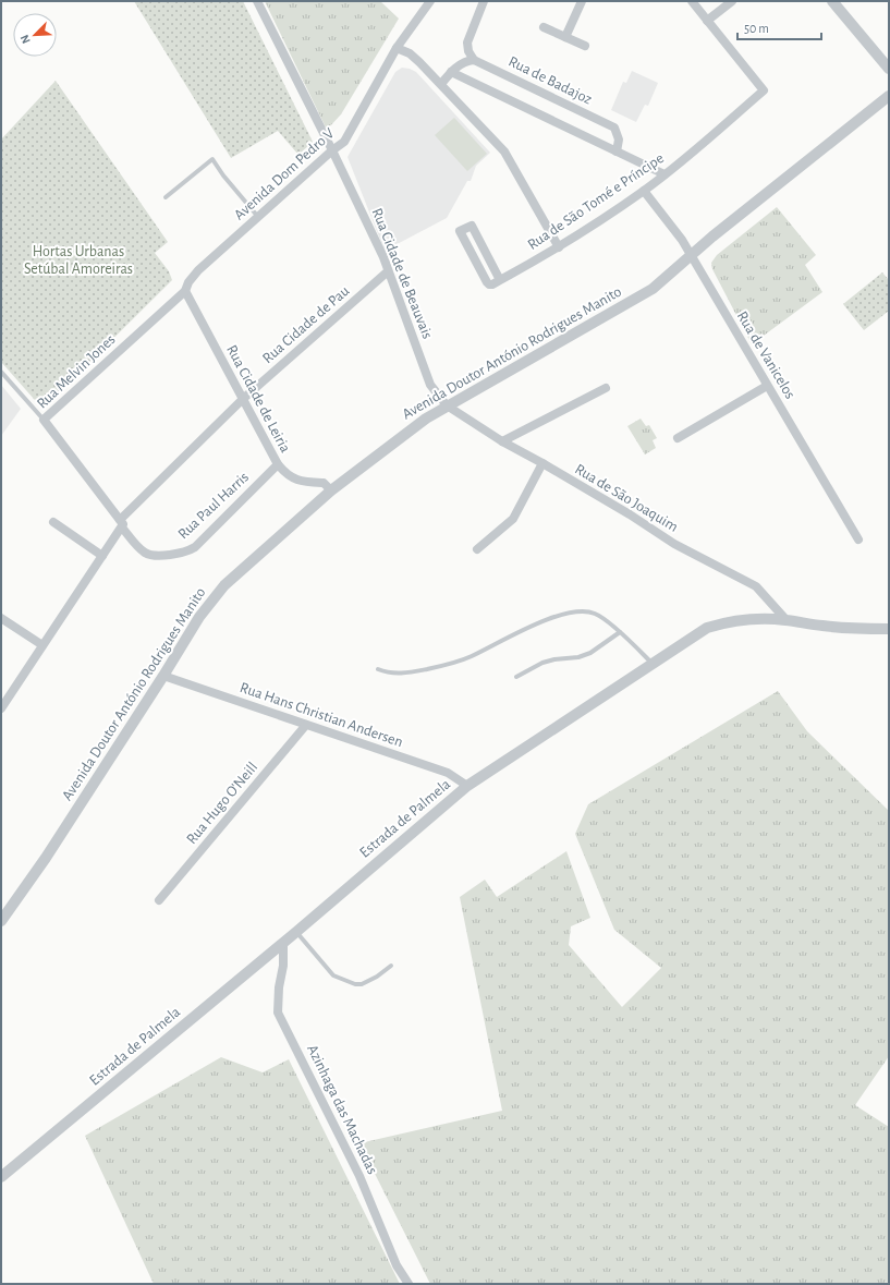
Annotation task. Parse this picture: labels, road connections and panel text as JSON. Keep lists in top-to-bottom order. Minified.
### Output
{"streets":{"street":["Rua de Badajoz","Avenida Dom Pedro V","Rua de São Tomé e Príncipe","Rua Cidade de Beauvais","Rua Cidade de Pau","Avenida Doutor António Rodrigues Manito","Rua de Vanicelos","Rua Melvin Jones","Rua Cidade de Leiria","Rua de São Joaquim","Rua Paul Harris","Rua Hans Christian Andersen","Rua Hugo O'Neill","Estrada de Palmela","Azinhaga das Machadas"]},"crossings":[["Avenida Dom Pedro V","Rua Cidade de Beauvais"],["Avenida Dom Pedro V","Rua Melvin Jones"],["Avenida Dom Pedro V","Rua Cidade de Leiria"],["Rua de São Tomé e Príncipe","Rua de Vanicelos"],["Rua Cidade de Beauvais","Rua Cidade de Pau"],["Rua Cidade de Beauvais","Avenida Doutor António Rodrigues Manito"],["Rua Cidade de Beauvais","Rua de São Joaquim"],["Rua Cidade de Pau","Rua Melvin Jones"],["Rua Cidade de Pau","Rua Cidade de Leiria"],["Rua Cidade de Pau","Rua Paul Harris"],["Avenida Doutor António Rodrigues Manito","Rua de Vanicelos"],["Avenida Doutor António Rodrigues Manito","Rua Cidade de Leiria"],["Avenida Doutor António Rodrigues Manito","Rua de São Joaquim"],["Avenida Doutor António Rodrigues Manito","Rua Hans Christian Andersen"],["Rua Melvin Jones","Rua Cidade de Leiria"],["Rua Melvin Jones","Rua Paul Harris"],["Rua Cidade de Leiria","Rua Paul Harris"],["Rua de São Joaquim","Estrada de Palmela"],["Rua Hans Christian Andersen","Rua Hugo O'Neill"],["Rua Hans Christian Andersen","Estrada de Palmela"],["Estrada de Palmela","Azinhaga das Machadas"]],"parks":["Hortas Urbanas Setúbal Amoreiras"],"scale_bar":"50 m","north":"bottom left"}
